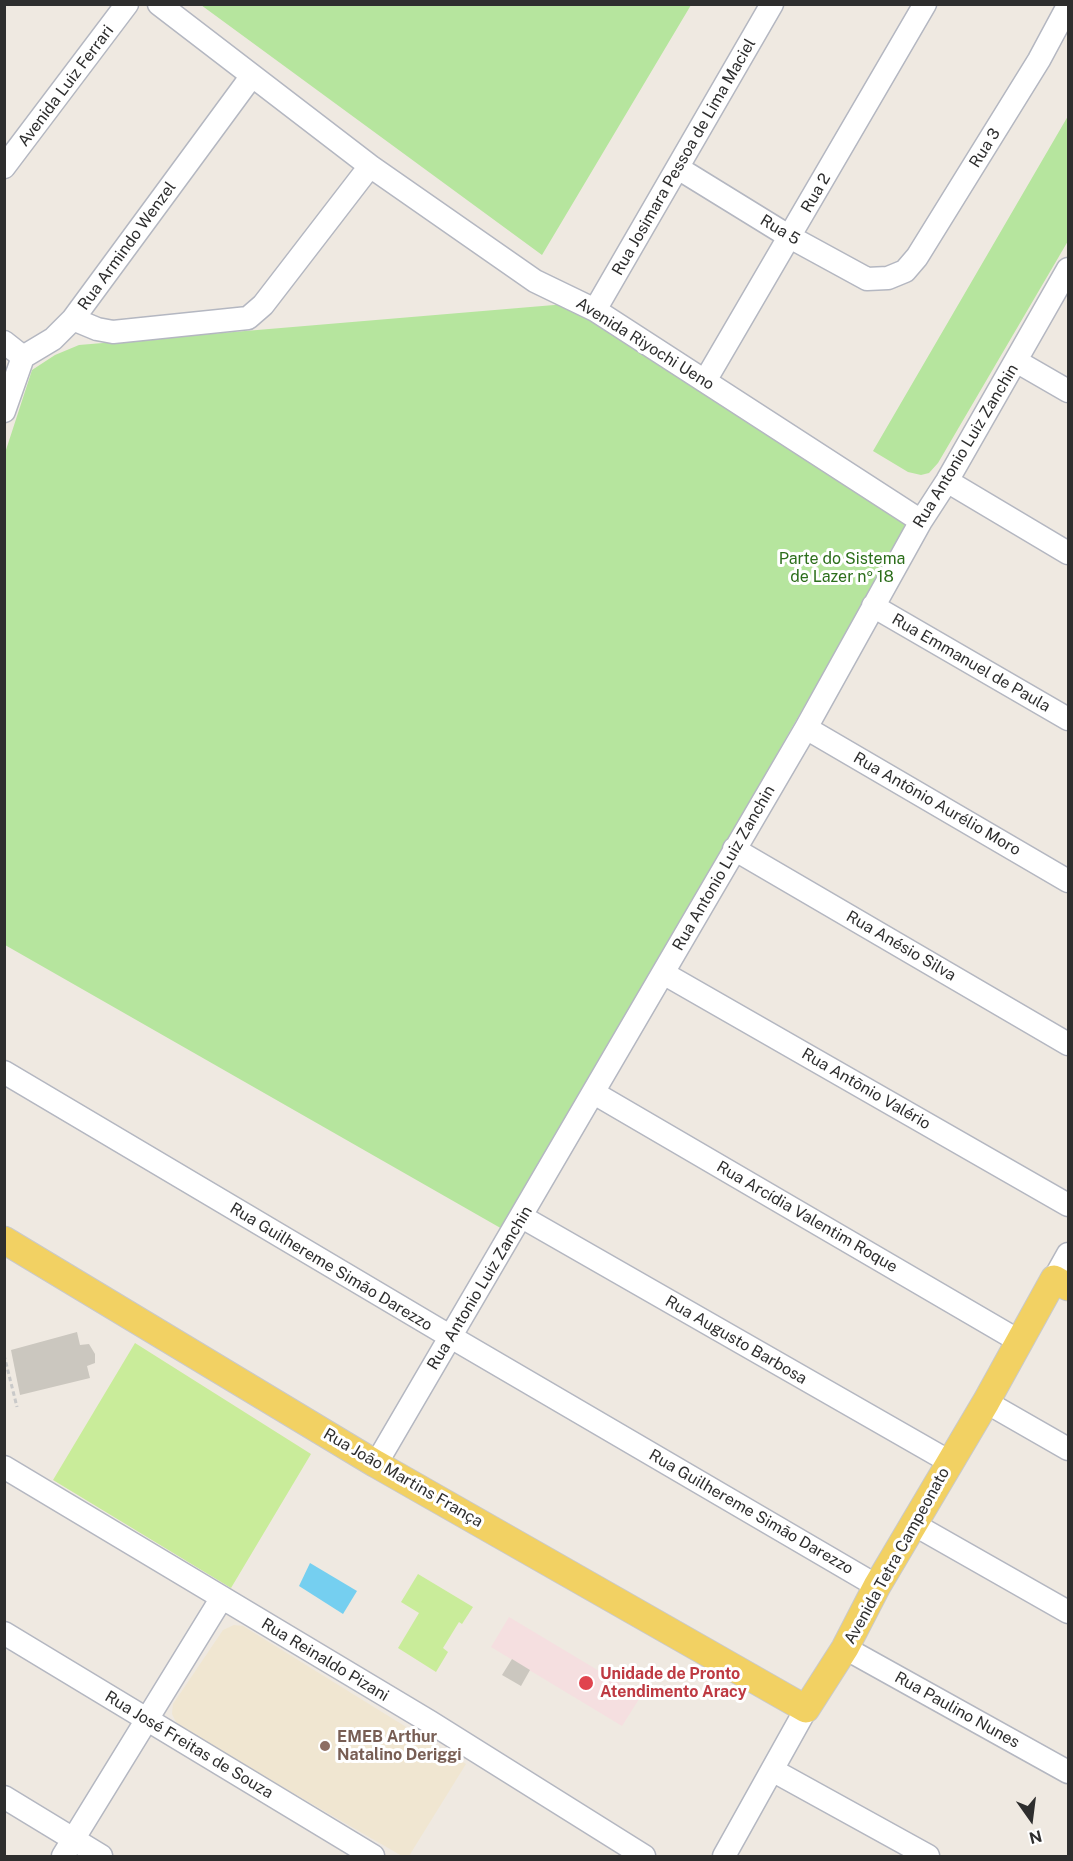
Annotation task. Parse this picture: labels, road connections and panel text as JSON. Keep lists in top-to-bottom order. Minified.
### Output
{"streets":{"main road":["Rua João Martins França","Avenida Tetra Campeonato"],"street":["Avenida Luiz Ferrari","Rua 3","Rua Josimara Pessoa de Lima Maciel","Rua 2","Rua 5","Rua Armindo Wenzel","Avenida Riyochi Ueno","Rua Antonio Luiz Zanchin","Rua Emmanuel de Paula","Rua Antõnio Aurélio Moro","Rua Anésio Silva","Rua Antõnio Valério","Rua Arcídia Valentim Roque","Rua Guilhereme Simão Darezzo","Rua Augusto Barbosa","Rua Reinaldo Pizani","Rua Paulino Nunes","Rua José Freitas de Souza"]},"crossings":[["Rua 3","Rua 5"],["Rua Josimara Pessoa de Lima Maciel","Rua 5"],["Rua Josimara Pessoa de Lima Maciel","Avenida Riyochi Ueno"],["Rua 2","Rua 5"],["Rua 2","Avenida Riyochi Ueno"],["Rua Armindo Wenzel","Avenida Riyochi Ueno"],["Avenida Riyochi Ueno","Rua Antonio Luiz Zanchin"],["Rua Antonio Luiz Zanchin","Rua Emmanuel de Paula"],["Rua Antonio Luiz Zanchin","Rua Antõnio Aurélio Moro"],["Rua Antonio Luiz Zanchin","Rua Anésio Silva"],["Rua Antonio Luiz Zanchin","Rua Antõnio Valério"],["Rua Antonio Luiz Zanchin","Rua Arcídia Valentim Roque"],["Rua Antonio Luiz Zanchin","Rua Guilhereme Simão Darezzo"],["Rua Antonio Luiz Zanchin","Rua Augusto Barbosa"],["Rua Antonio Luiz Zanchin","Rua João Martins França"],["Rua Arcídia Valentim Roque","Avenida Tetra Campeonato"],["Rua Guilhereme Simão Darezzo","Avenida Tetra Campeonato"],["Rua Augusto Barbosa","Avenida Tetra Campeonato"],["Rua João Martins França","Avenida Tetra Campeonato"],["Avenida Tetra Campeonato","Rua Paulino Nunes"]],"parks":["Parte do Sistema de Lazer nº 18"],"places":["Unidade de Pronto Atendimento Aracy","EMEB Arthur Natalino Deriggi"],"north":"bottom"}
